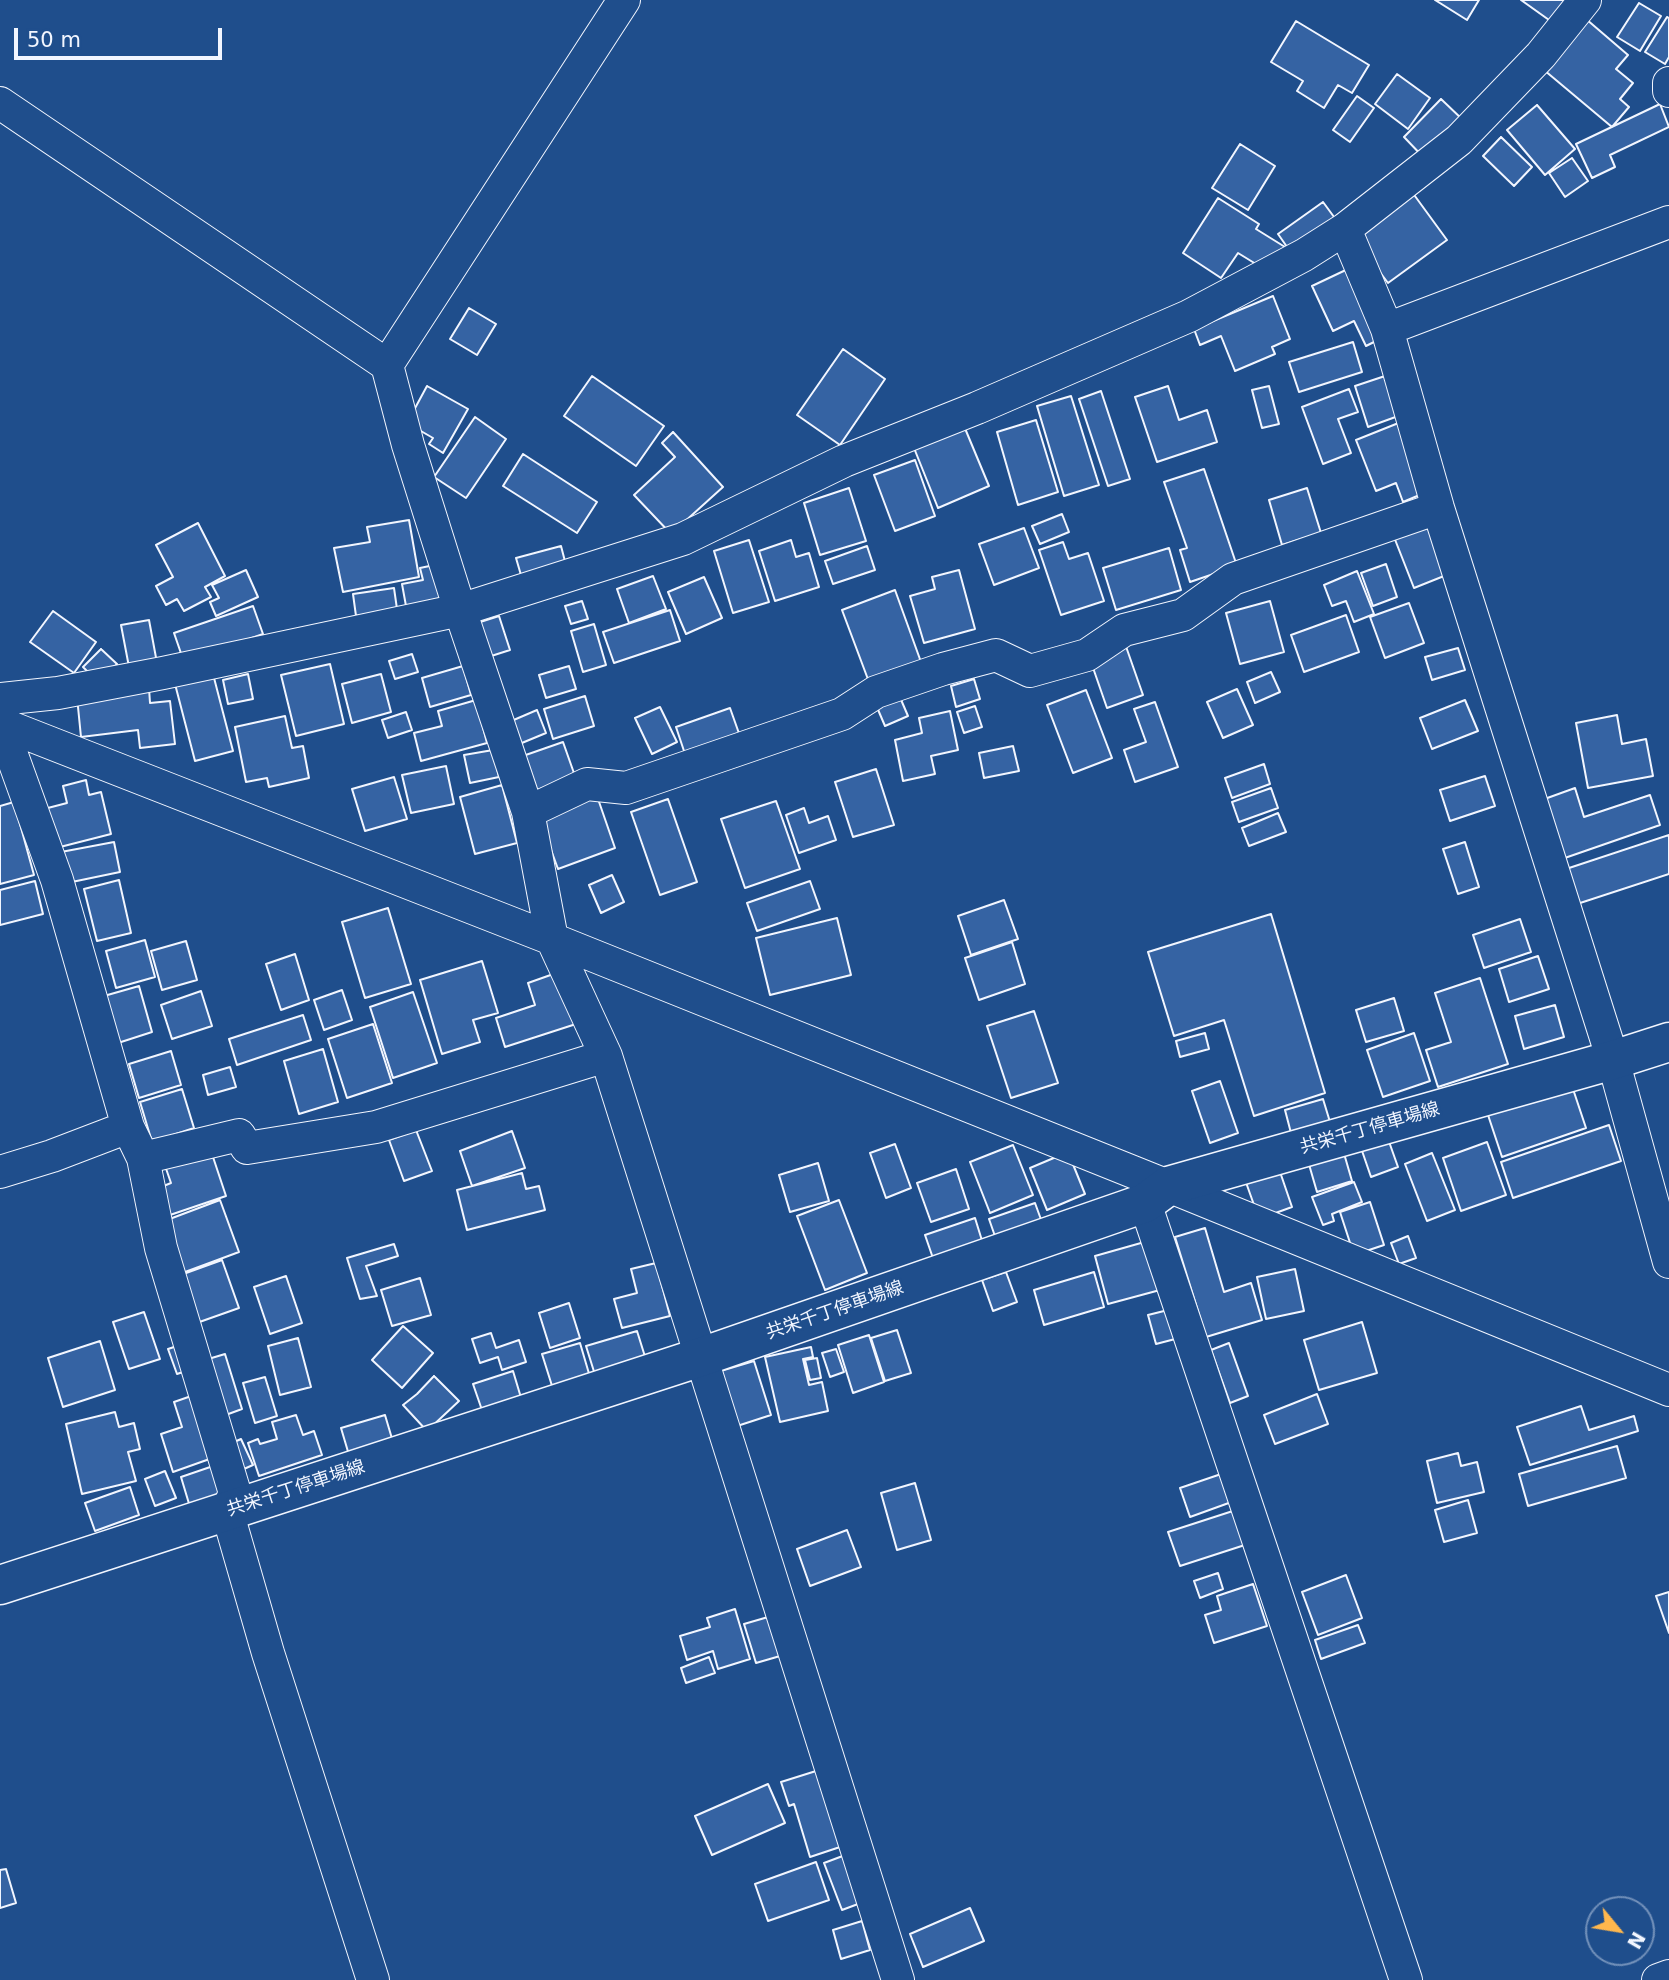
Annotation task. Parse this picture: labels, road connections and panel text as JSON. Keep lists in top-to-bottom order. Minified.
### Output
{"streets":{"main road":["共栄千丁停車場線"]},"scale_bar":"50 m","north":"bottom right"}
